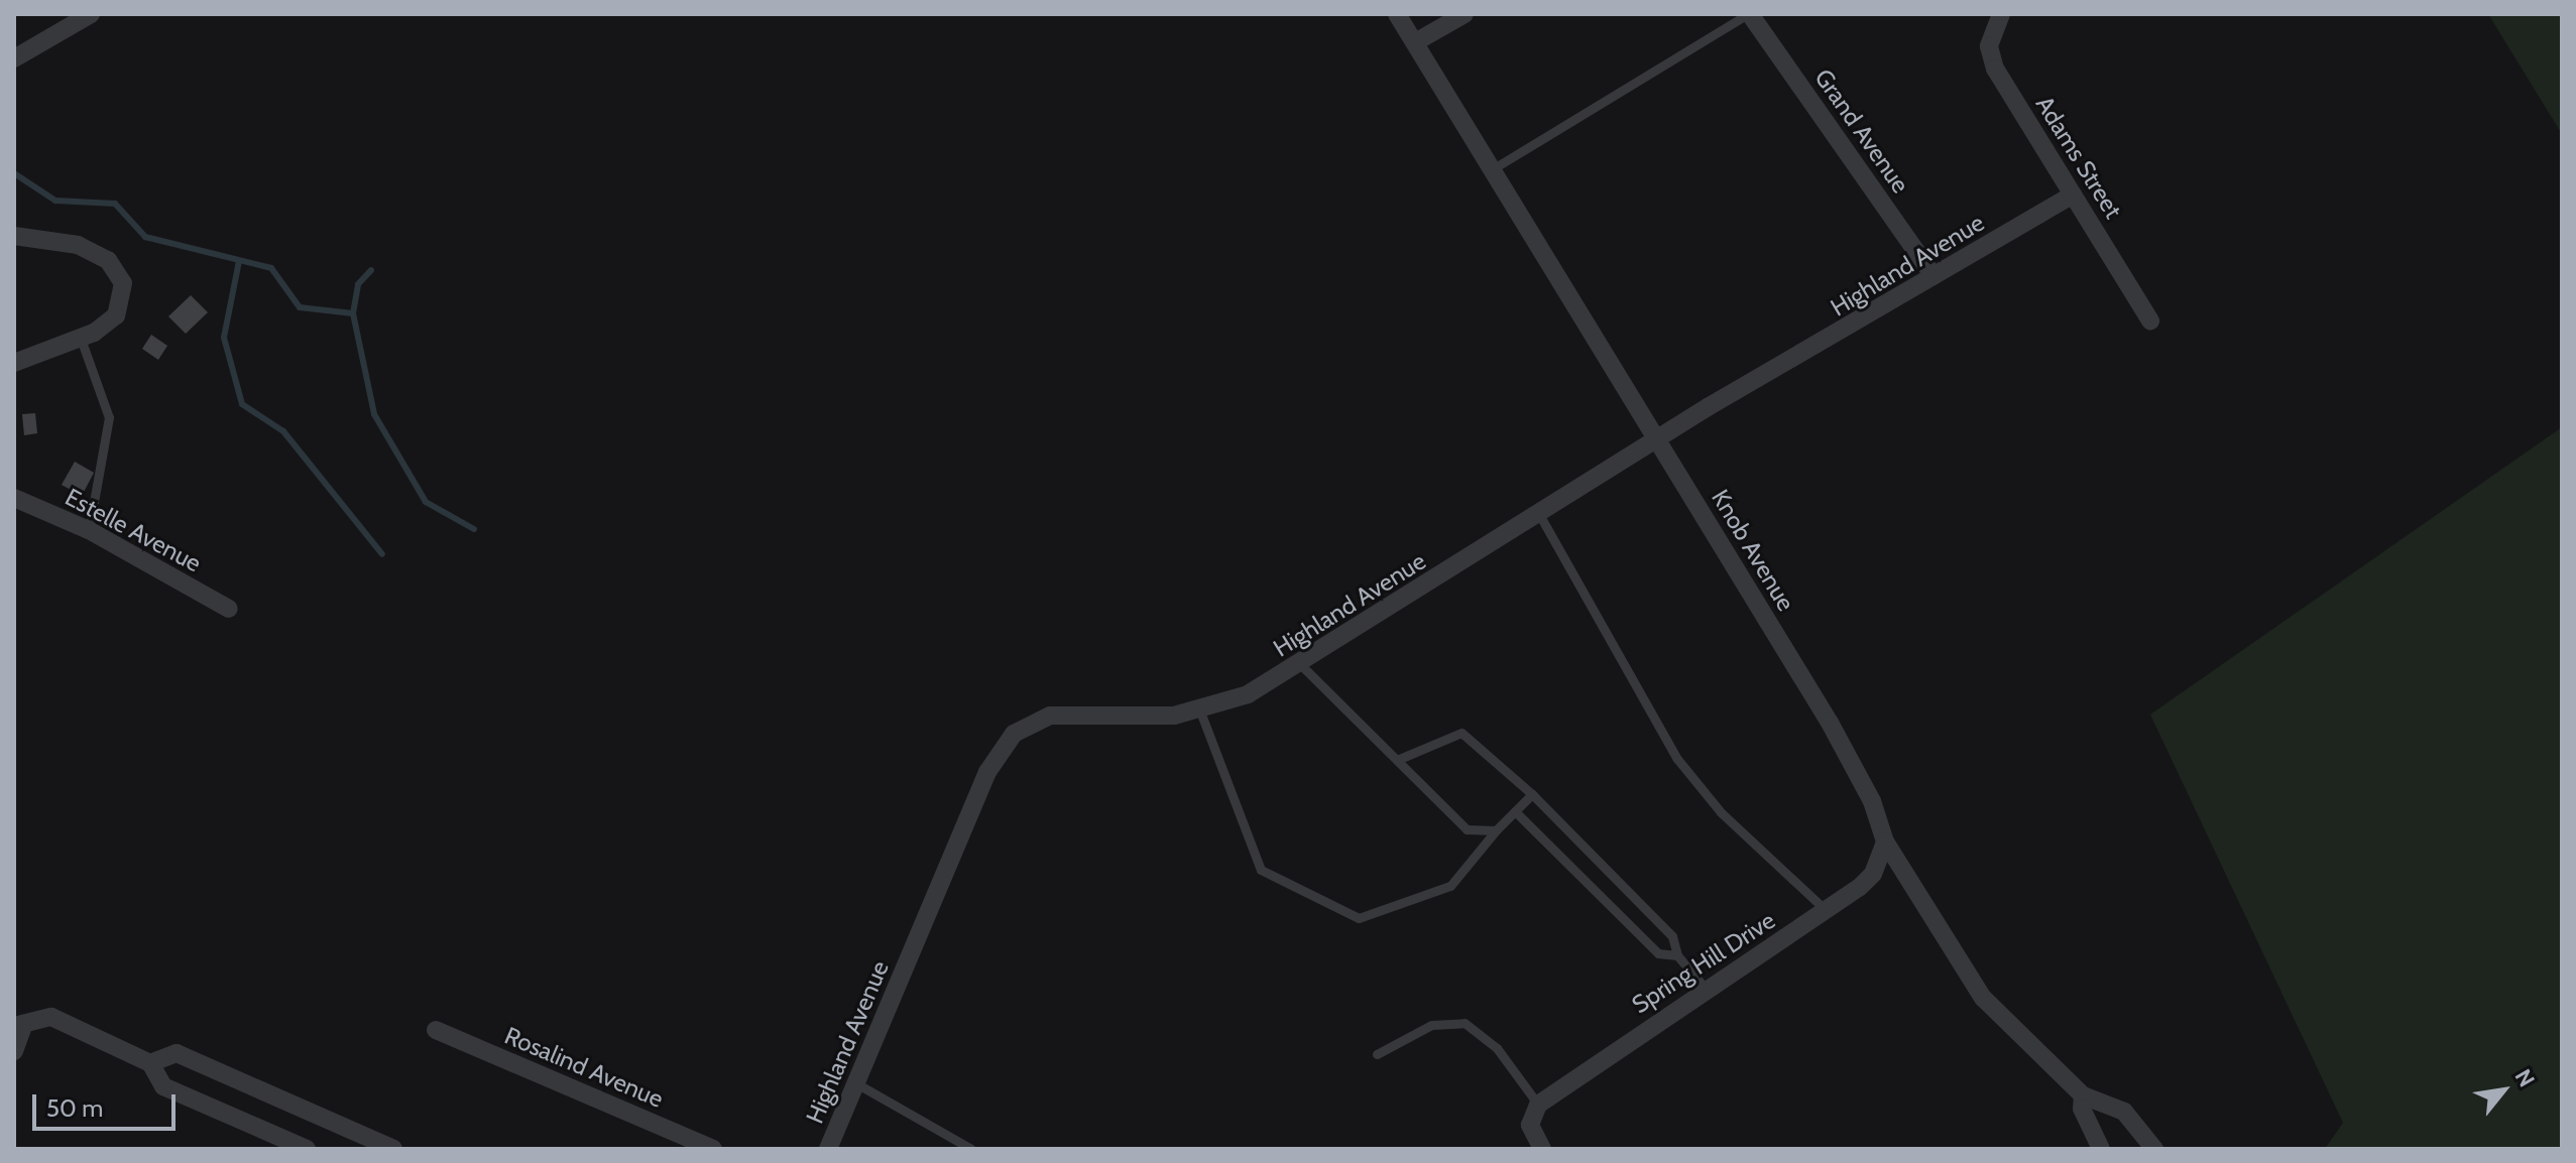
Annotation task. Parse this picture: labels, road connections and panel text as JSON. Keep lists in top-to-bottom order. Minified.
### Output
{"streets":{"street":["Grand Avenue","Adams Street","Highland Avenue","Estelle Avenue","Knob Avenue","Spring Hill Drive","Rosalind Avenue"]},"crossings":[["Grand Avenue","Highland Avenue"],["Adams Street","Highland Avenue"],["Highland Avenue","Knob Avenue"],["Knob Avenue","Spring Hill Drive"]],"scale_bar":"50 m","north":"top right"}
